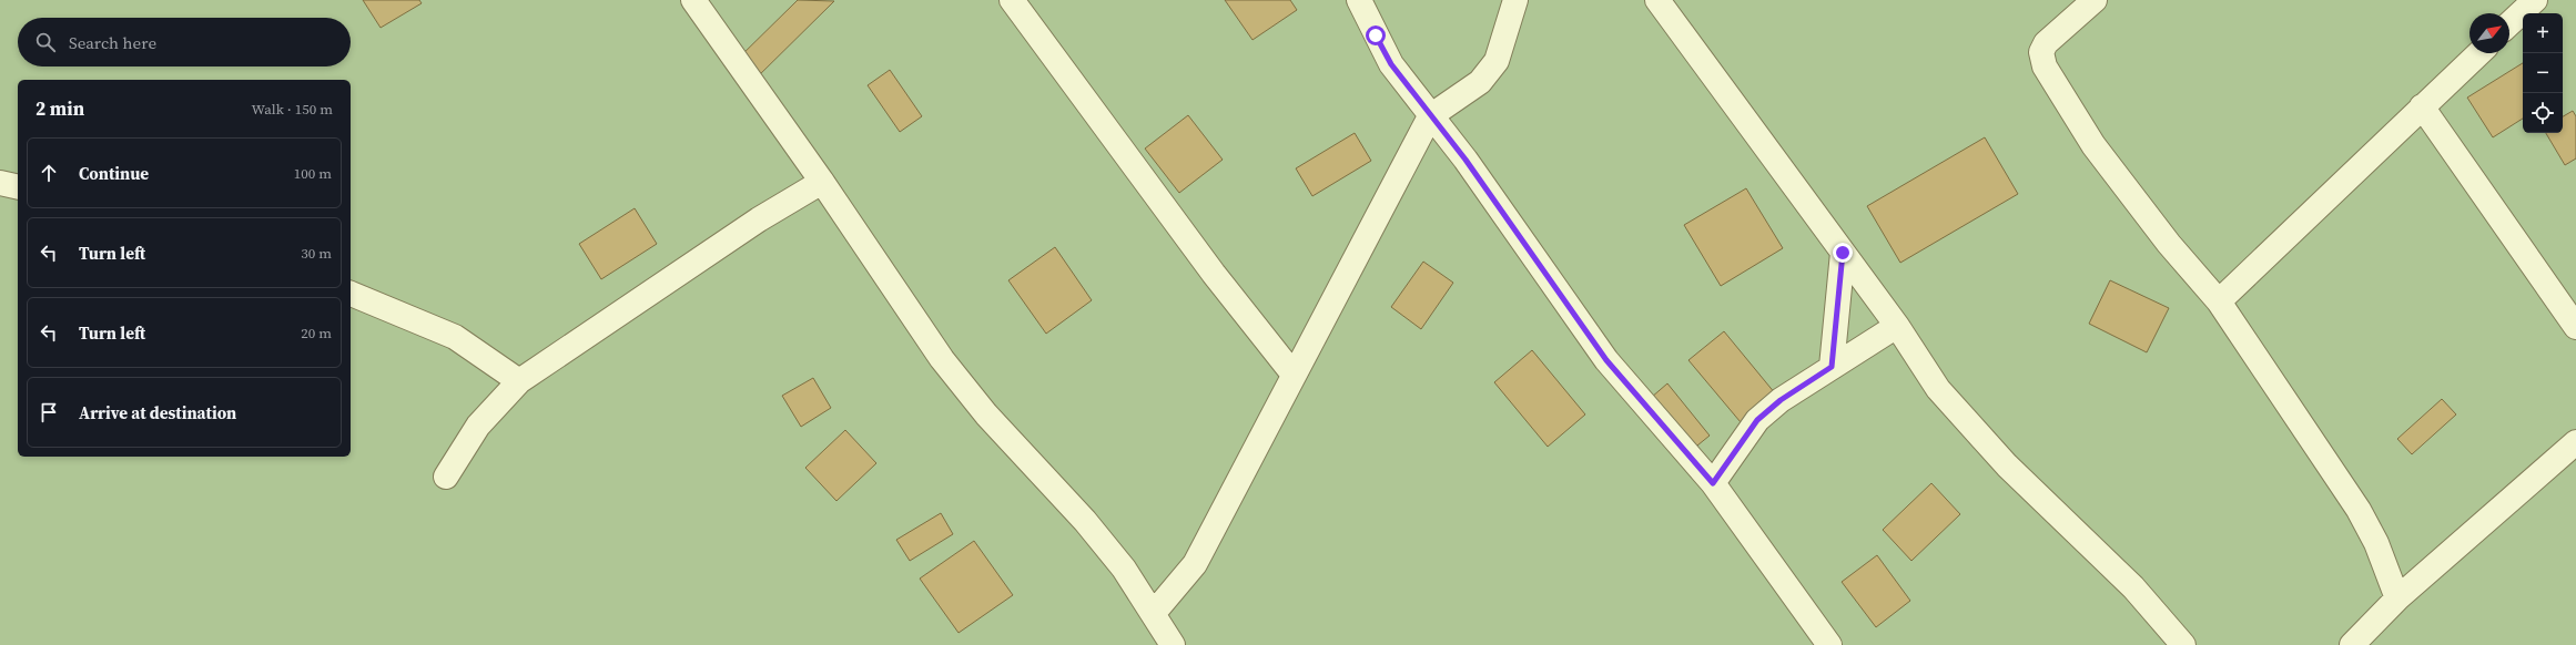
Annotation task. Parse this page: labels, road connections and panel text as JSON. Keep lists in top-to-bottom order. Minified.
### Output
{"north":"top right","page":{"map_buttons":["+","−"],"search":"Search here","heading":["2 min","Walk · 150 m"],"list":[["Continue","100 m"],["Turn left","30 m"],["Turn left","20 m"],"Arrive at destination"]}}
